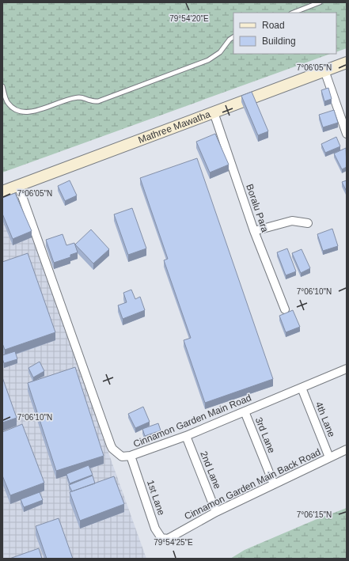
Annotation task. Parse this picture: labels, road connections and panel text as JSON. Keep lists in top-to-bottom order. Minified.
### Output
{"streets":{"street":["Mathree Mawatha","Boralu Para","4th Lane","Cinnamon Garden Main Road","3rd Lane","2nd Lane","Cinnamon Garden Main Back Road","1st Lane"]},"crossings":[["Mathree Mawatha","Boralu Para"],["Mathree Mawatha","Cinnamon Garden Main Road"],["4th Lane","Cinnamon Garden Main Road"],["4th Lane","Cinnamon Garden Main Back Road"],["Cinnamon Garden Main Road","3rd Lane"],["Cinnamon Garden Main Road","2nd Lane"],["Cinnamon Garden Main Road","1st Lane"],["3rd Lane","Cinnamon Garden Main Back Road"],["2nd Lane","Cinnamon Garden Main Back Road"],["Cinnamon Garden Main Back Road","1st Lane"]],"legend":["Road","Building"],"coordinates":["79°54'20\"E","7°06'05\"N","7°06'10\"N","7°06'15\"N","79°54'25\"E"]}
